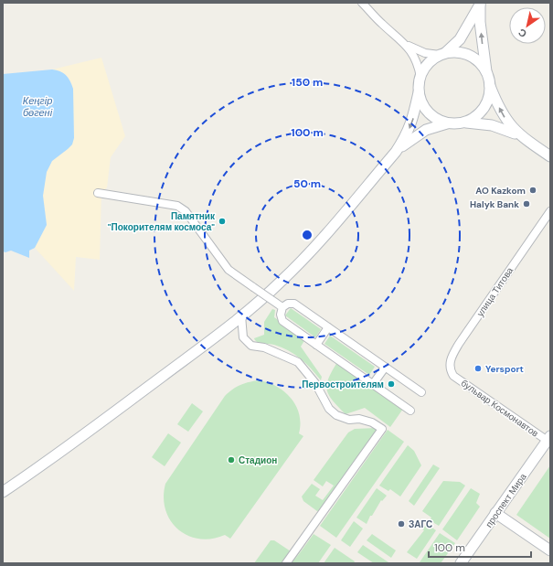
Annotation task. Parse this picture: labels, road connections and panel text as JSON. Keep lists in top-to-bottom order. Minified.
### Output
{"streets":{"street":["улица Титова","бульвар Космонавтов","проспект Мира"]},"crossings":[["улица Титова","бульвар Космонавтов"],["бульвар Космонавтов","проспект Мира"]],"water":["Кеңгір бөгені"],"places":["AO Kazkom","Halyk Bank","Памятник \"Покорителям космоса\"","Yersport","Первостроителям","Стадион","ЗАГС"],"scale_bar":"100 m","north":"bottom left","rings":["150 m","100 m","50 m"]}
